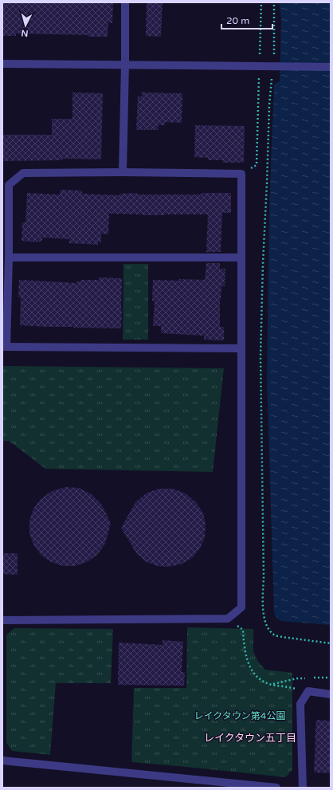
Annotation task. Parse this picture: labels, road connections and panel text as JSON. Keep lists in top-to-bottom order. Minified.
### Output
{"districts":["レイクタウン五丁目"],"parks":["レイクタウン第4公園"],"scale_bar":"20 m","north":"bottom"}
